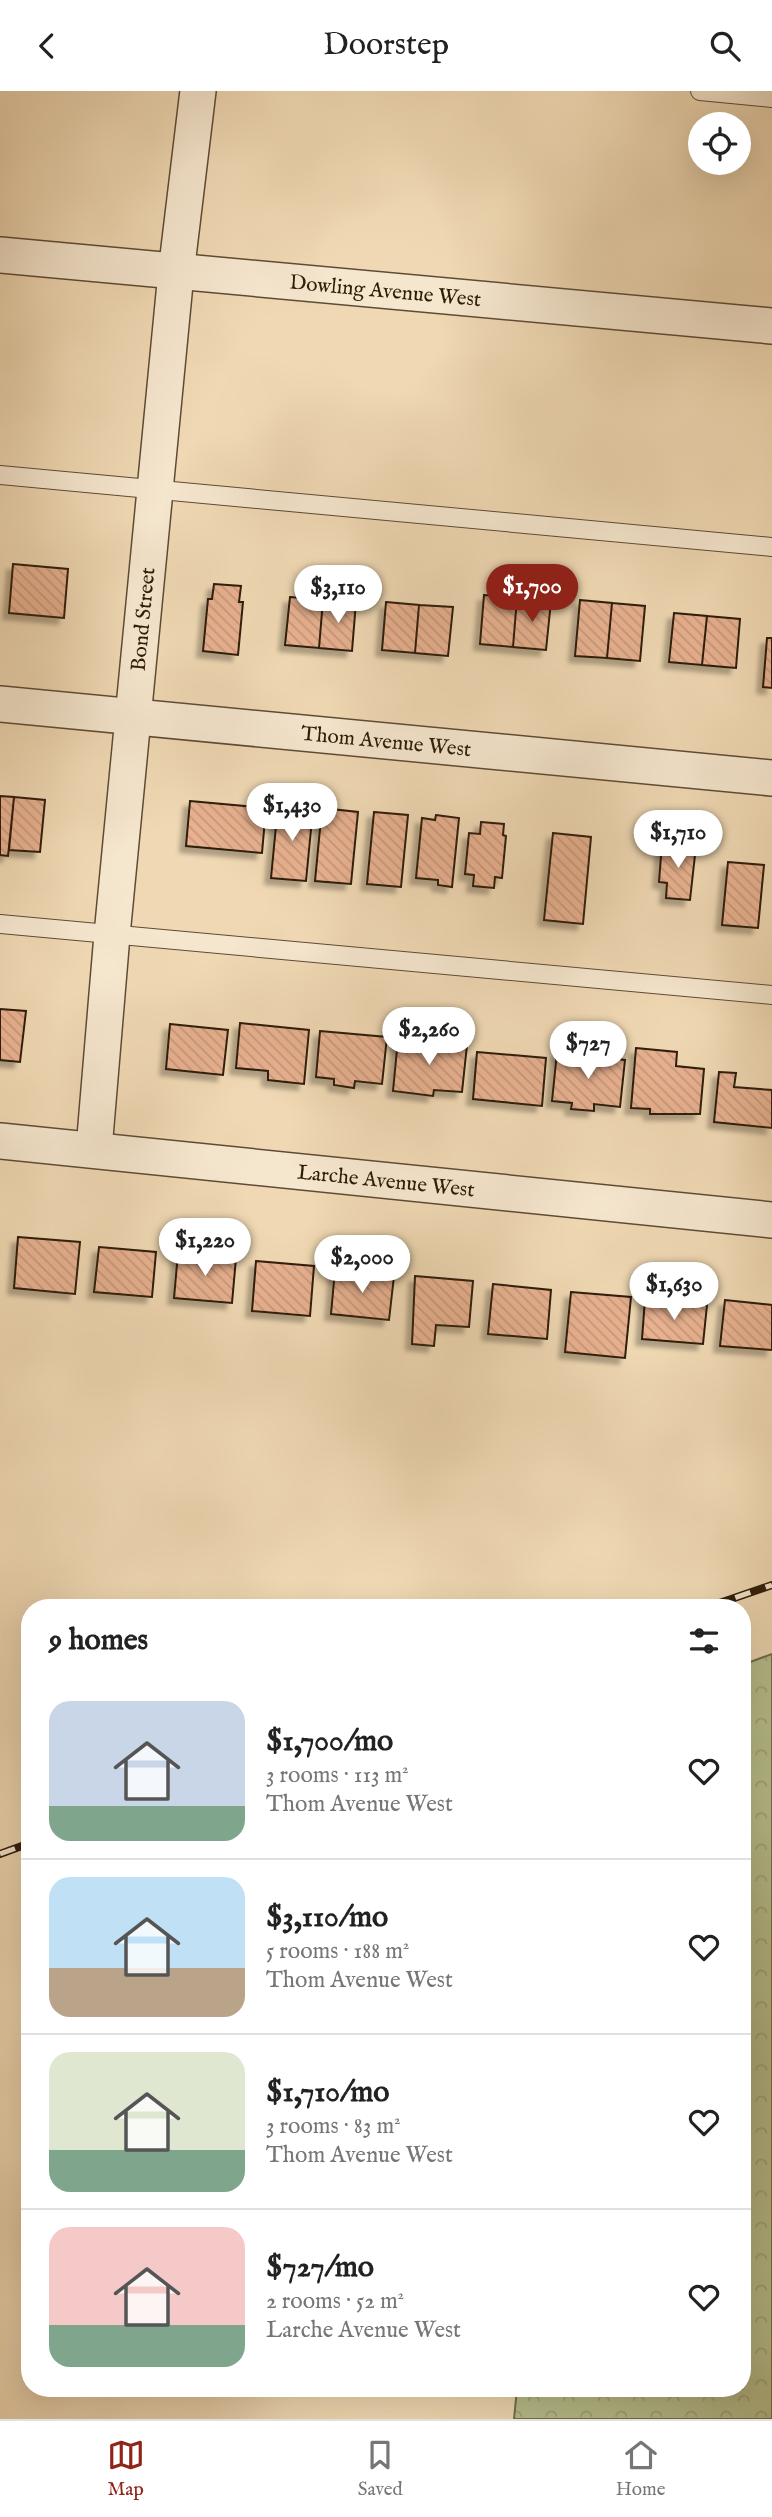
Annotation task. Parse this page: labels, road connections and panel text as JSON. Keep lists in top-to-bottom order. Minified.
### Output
{"streets":{"street":["Dowling Avenue West","Bond Street","Thom Avenue West","Larche Avenue West"]},"crossings":[["Dowling Avenue West","Bond Street"],["Bond Street","Thom Avenue West"],["Bond Street","Larche Avenue West"]],"page":{"header":"Doorstep","price":["$1,700","$3,110","$1,430","$1,710","$2,260","$727","$1,220","$2,000","$1,630"],"heading":"9 homes","list":[{"name":"$1,700/mo","note":"3 rooms · 113 m² · Thom Avenue West"},{"name":"$3,110/mo","note":"5 rooms · 188 m² · Thom Avenue West"},{"name":"$1,710/mo","note":"3 rooms · 83 m² · Thom Avenue West"},{"name":"$727/mo","note":"2 rooms · 52 m² · Larche Avenue West"}],"tabs":["Map","Saved","Home"]}}
